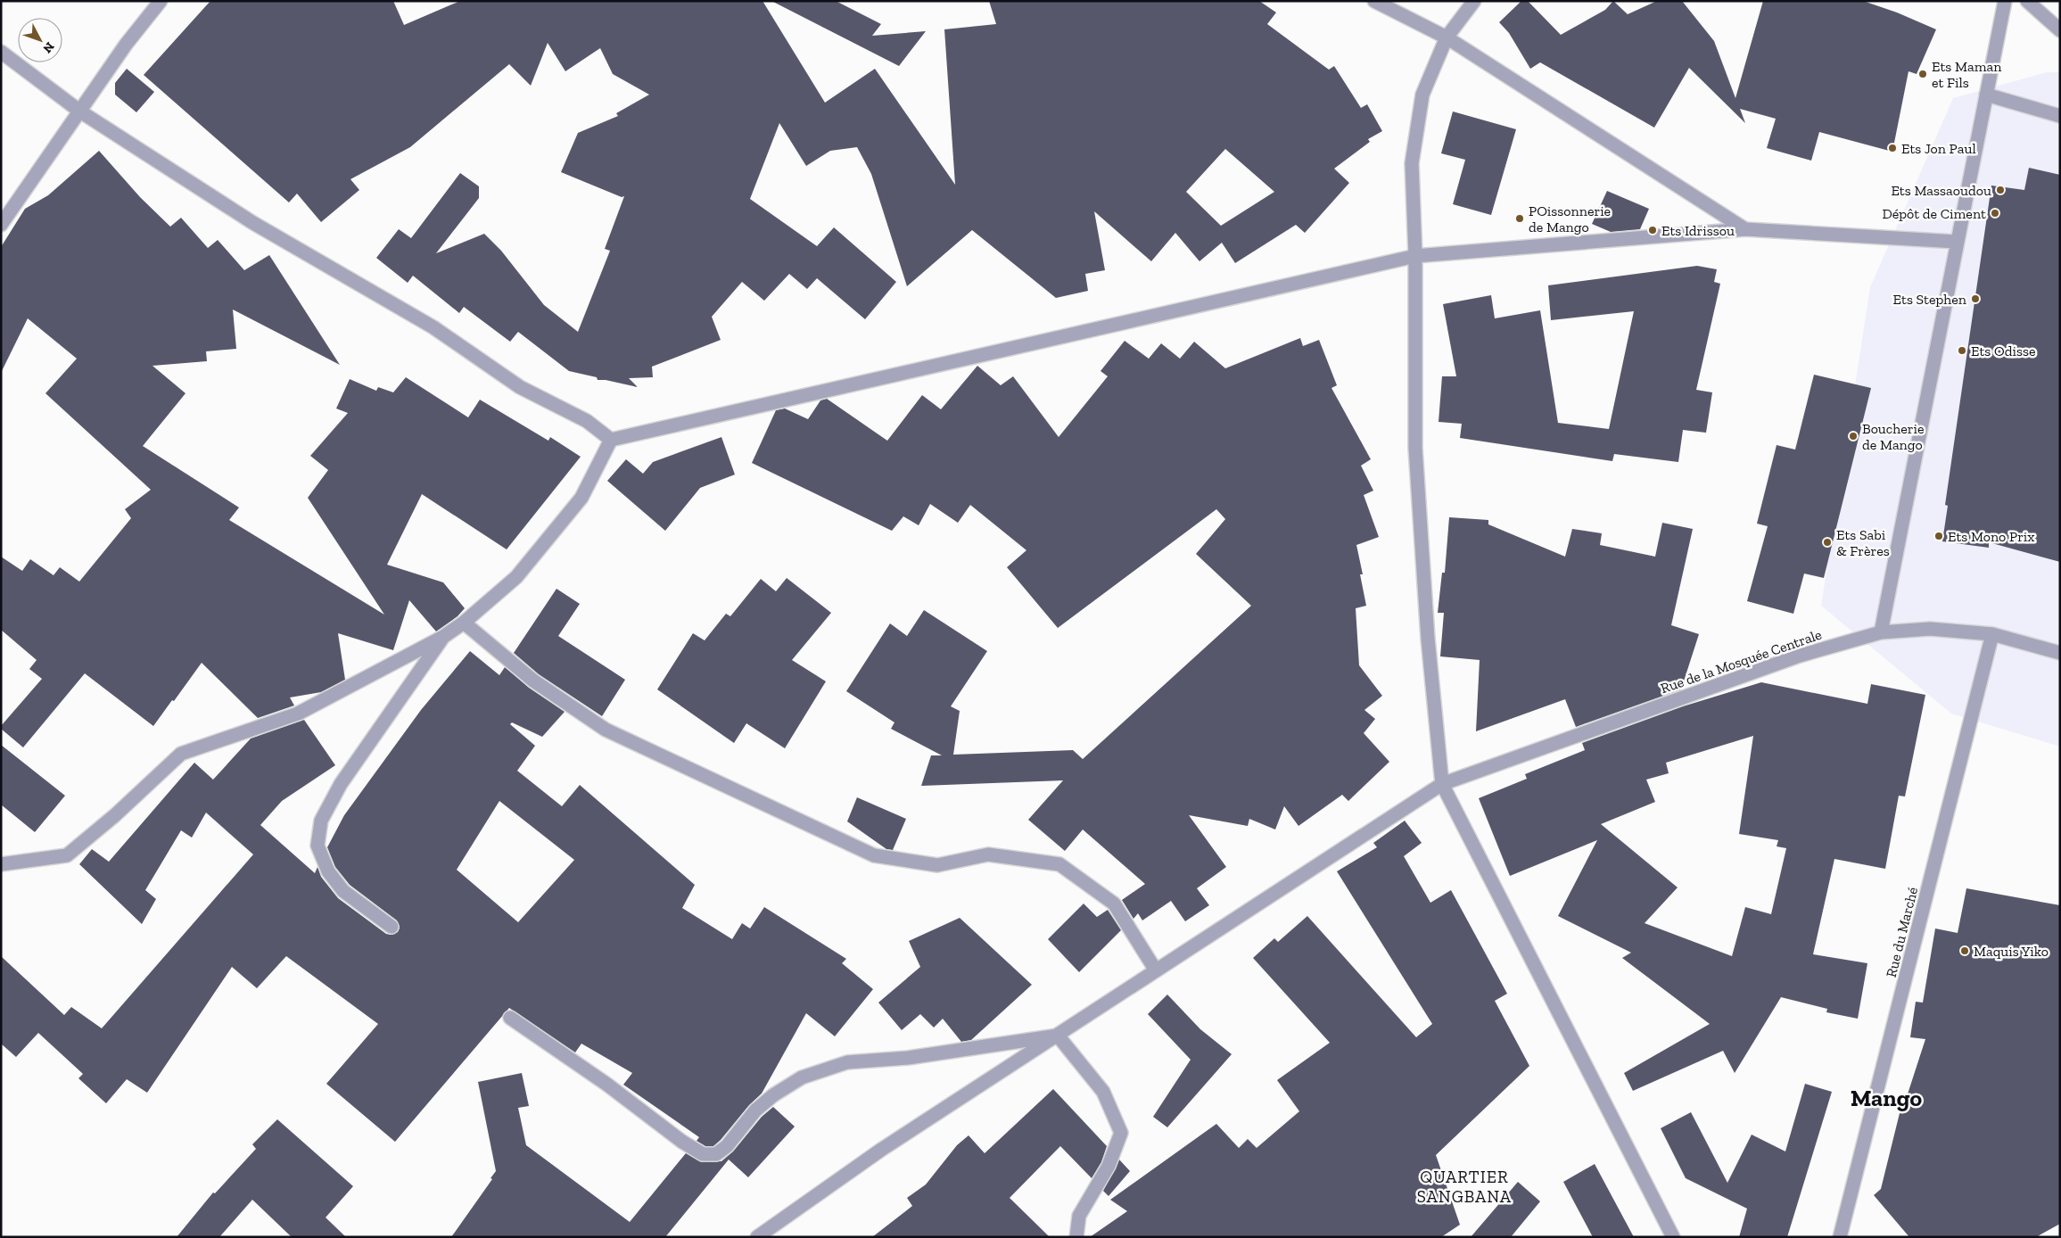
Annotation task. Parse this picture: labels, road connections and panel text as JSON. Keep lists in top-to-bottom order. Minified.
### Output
{"streets":{"street":["Rue de la Mosquée Centrale","Rue du Marché"]},"crossings":[["Rue de la Mosquée Centrale","Rue du Marché"]],"districts":["Mango","QUARTIER SANGBANA"],"places":["Ets Maman et Fils","Ets Jon Paul","Ets Massaoudou","Dépôt de Ciment","POissonnerie de Mango","Ets Idrissou","Ets Stephen","Ets Odisse","Boucherie de Mango","Ets Mono Prix","Ets Sabi & Frères","Maquis Yiko"],"north":"bottom right"}
